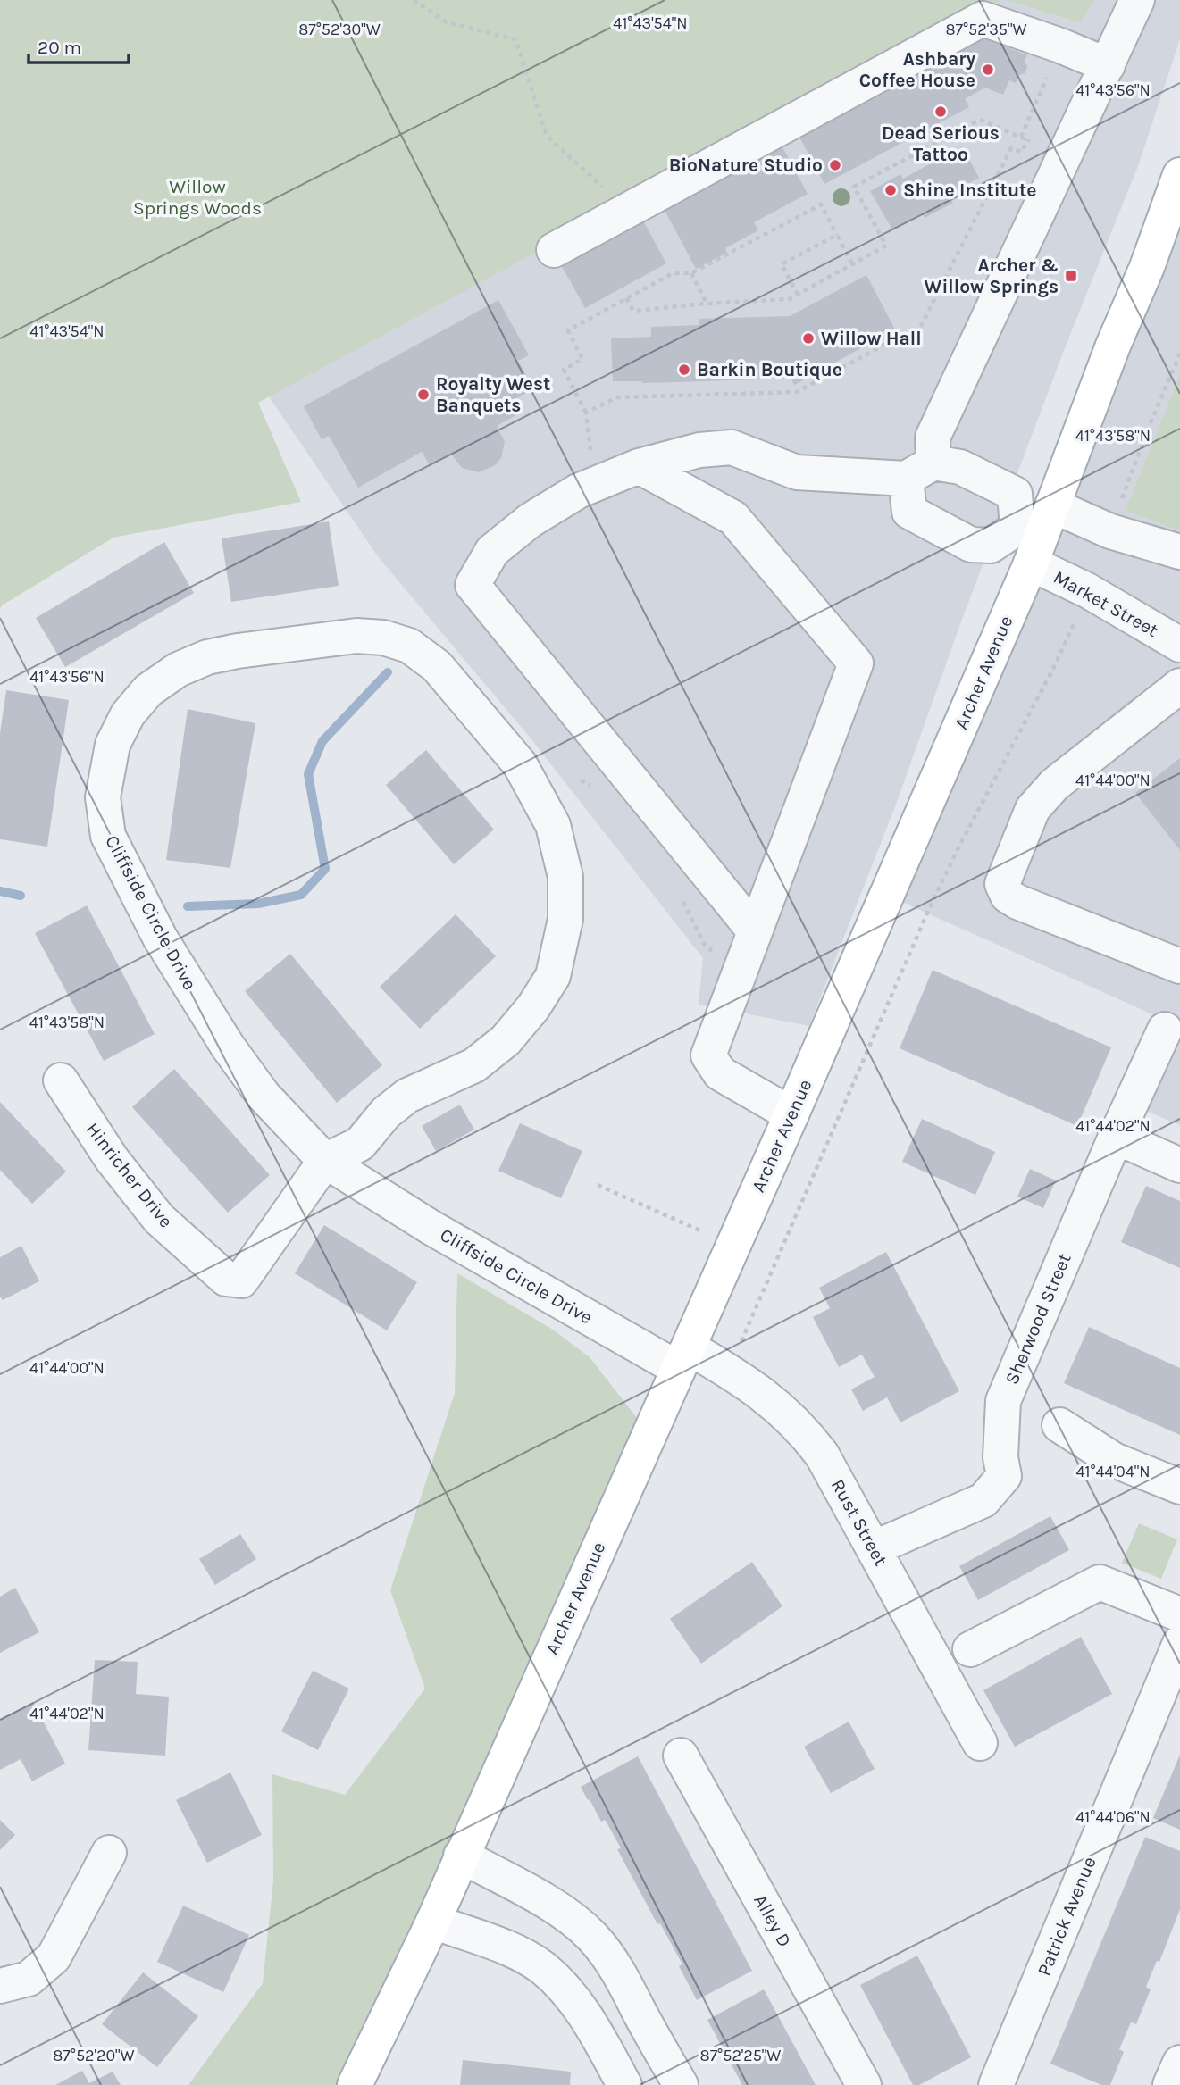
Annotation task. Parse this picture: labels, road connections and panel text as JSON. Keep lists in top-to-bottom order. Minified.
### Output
{"streets":{"main road":["Archer Avenue"],"street":["Market Street","Cliffside Circle Drive","Hinricher Drive","Sherwood Street","Rust Street","Patrick Avenue","Alley D"]},"crossings":[["Market Street","Archer Avenue"],["Archer Avenue","Cliffside Circle Drive"],["Archer Avenue","Rust Street"],["Cliffside Circle Drive","Hinricher Drive"],["Cliffside Circle Drive","Rust Street"],["Sherwood Street","Rust Street"]],"parks":["Willow Springs Woods"],"places":{"other":["Ashbary Coffee House","Dead Serious Tattoo","BioNature Studio","Shine Institute","Willow Hall","Barkin Boutique","Royalty West Banquets"],"transit":["Archer & Willow Springs"]},"scale_bar":"20 m","coordinates":["41°43'54\"N","87°52'30\"W","87°52'35\"W","41°43'56\"N","41°43'58\"N","41°44'00\"N","41°44'02\"N","41°44'04\"N","41°44'06\"N","87°52'20\"W","87°52'25\"W"]}
